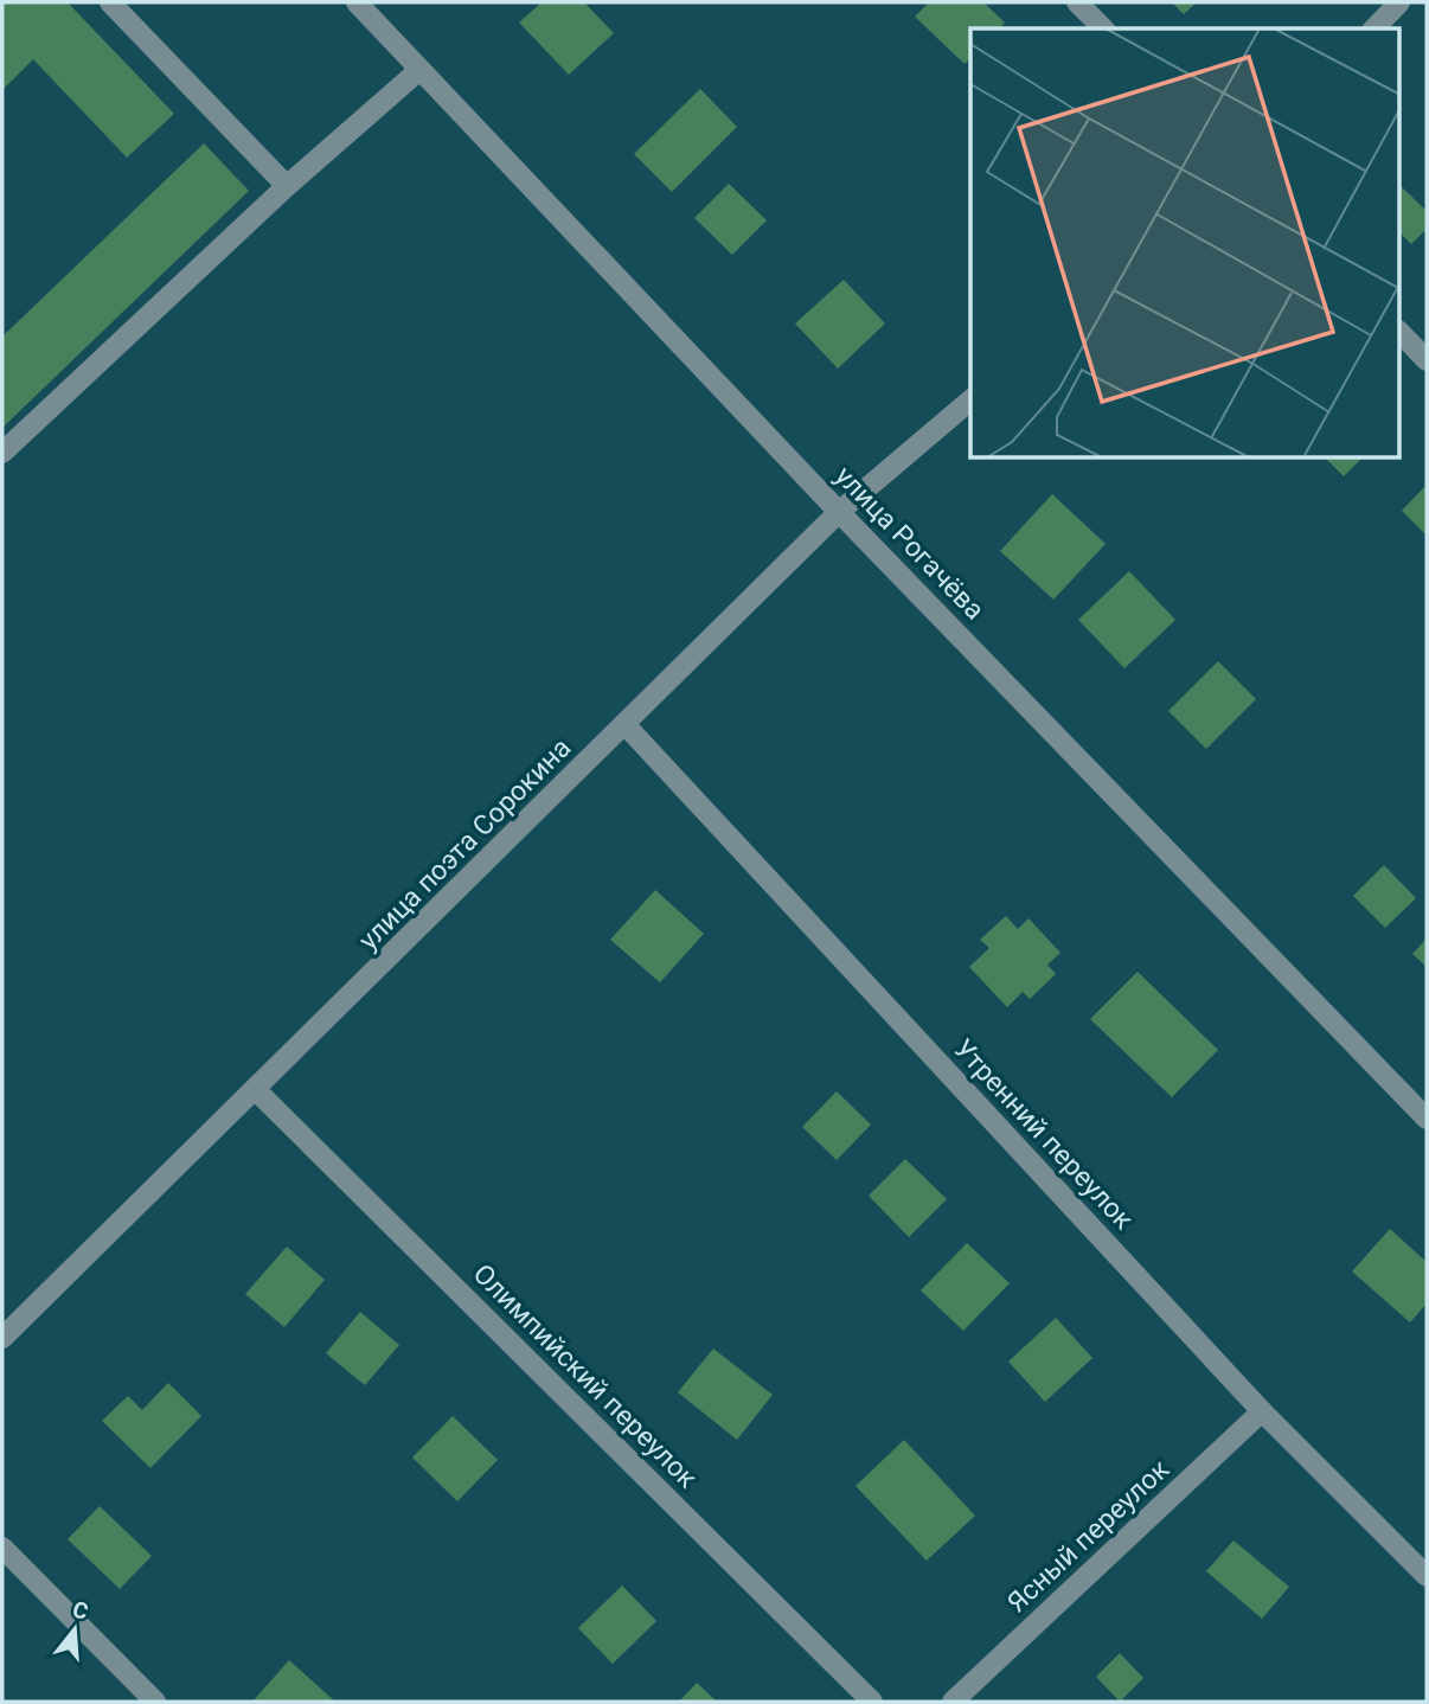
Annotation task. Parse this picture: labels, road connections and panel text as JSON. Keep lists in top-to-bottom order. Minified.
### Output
{"streets":{"street":["улица Рогачёва","улица поэта Сорокина","Утренний переулок","Олимпийский переулок","Ясный переулок"]},"crossings":[["улица Рогачёва","улица поэта Сорокина"],["улица поэта Сорокина","Утренний переулок"],["улица поэта Сорокина","Олимпийский переулок"],["Утренний переулок","Ясный переулок"]],"north":"top"}
